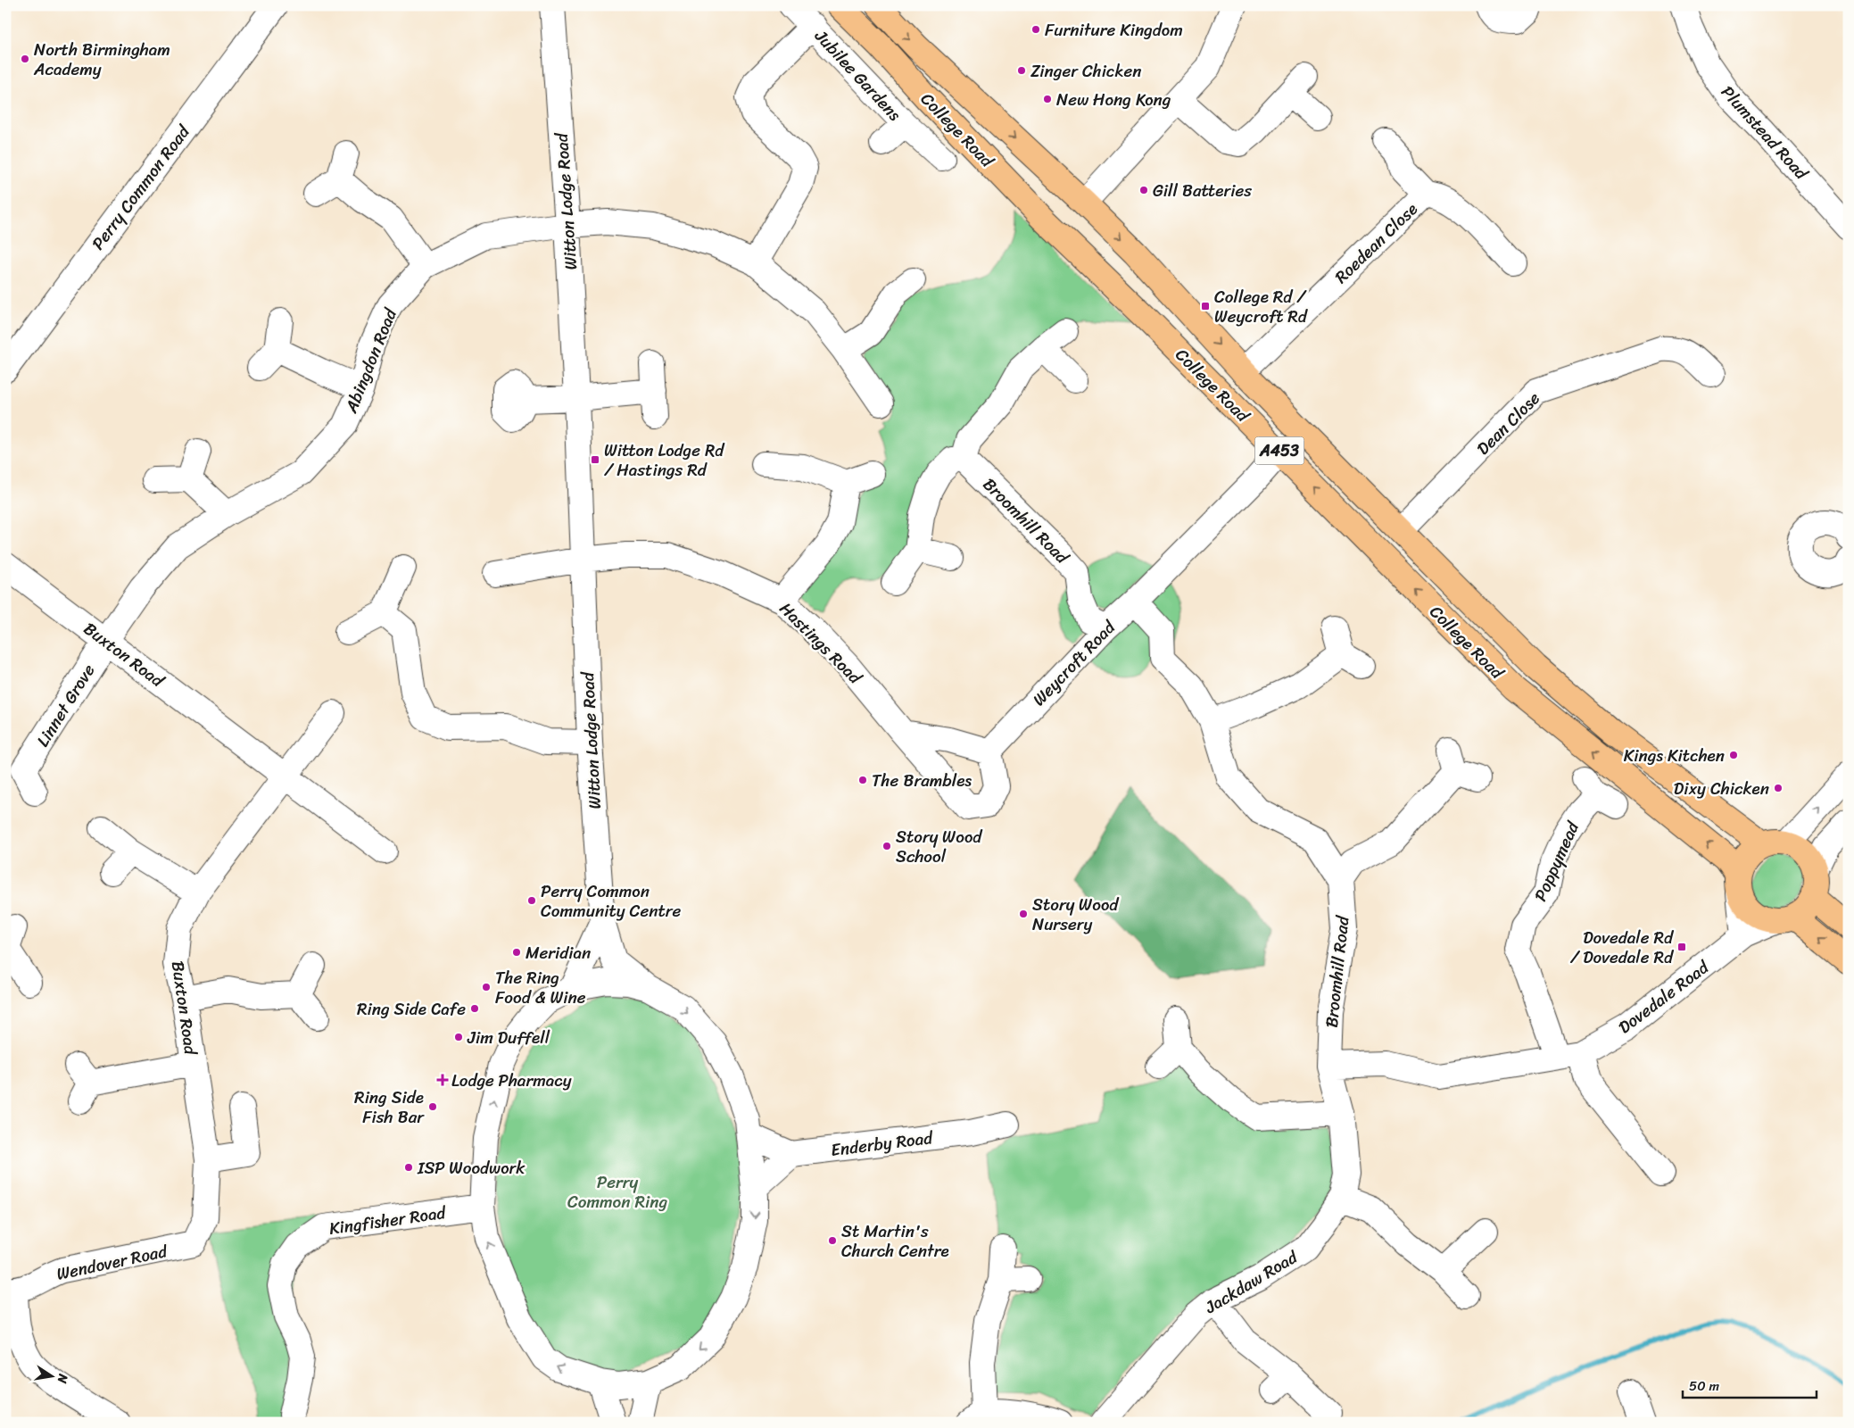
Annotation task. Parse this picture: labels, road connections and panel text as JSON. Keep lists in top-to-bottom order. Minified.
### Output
{"streets":{"main road":["College Road","A453"],"street":["Jubilee Gardens","Plumstead Road","Perry Common Road","Witton Lodge Road","Roedean Close","Abingdon Road","Dean Close","Broomhill Road","Hastings Road","Buxton Road","Weycroft Road","Linnet Grove","Poppymead","Dovedale Road","Enderby Road","Kingfisher Road","Wendover Road","Jackdaw Road"]},"crossings":[["College Road","Roedean Close"],["College Road","Dean Close"],["College Road","Weycroft Road"],["College Road","Dovedale Road"],["Witton Lodge Road","Abingdon Road"],["Witton Lodge Road","Hastings Road"],["Witton Lodge Road","Kingfisher Road"],["Abingdon Road","Buxton Road"],["Abingdon Road","Linnet Grove"],["Broomhill Road","Weycroft Road"],["Broomhill Road","Jackdaw Road"],["Buxton Road","Linnet Grove"],["Buxton Road","Wendover Road"],["Poppymead","Dovedale Road"]],"parks":["Perry Common Ring"],"places":{"other":["Furniture Kingdom","North Birmingham Academy","Zinger Chicken","New Hong Kong","Gill Batteries","Kings Kitchen","The Brambles","Dixy Chicken","Story Wood School","Perry Common Community Centre","Story Wood Nursery","Meridian","The Ring Food & Wine","Ring Side Cafe","Jim Duffell","Ring Side Fish Bar","ISP Woodwork","St Martin's Church Centre"],"transit":["College Rd / Weycroft Rd","Witton Lodge Rd / Hastings Rd","Dovedale Rd / Dovedale Rd"],"health":["Lodge Pharmacy"]},"scale_bar":"50 m","north":"right"}
